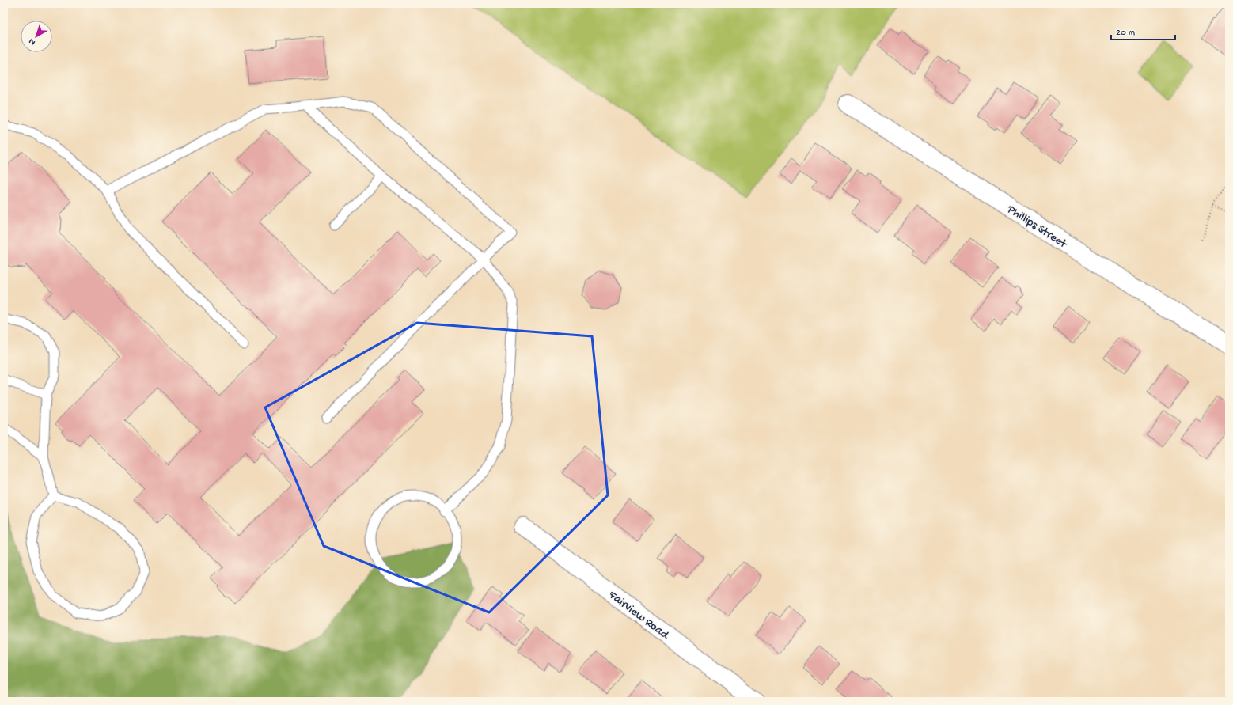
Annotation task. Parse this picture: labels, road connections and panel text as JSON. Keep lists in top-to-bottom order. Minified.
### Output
{"streets":{"street":["Phillips Street","Fairview Road"]},"scale_bar":"20 m","north":"bottom left"}
